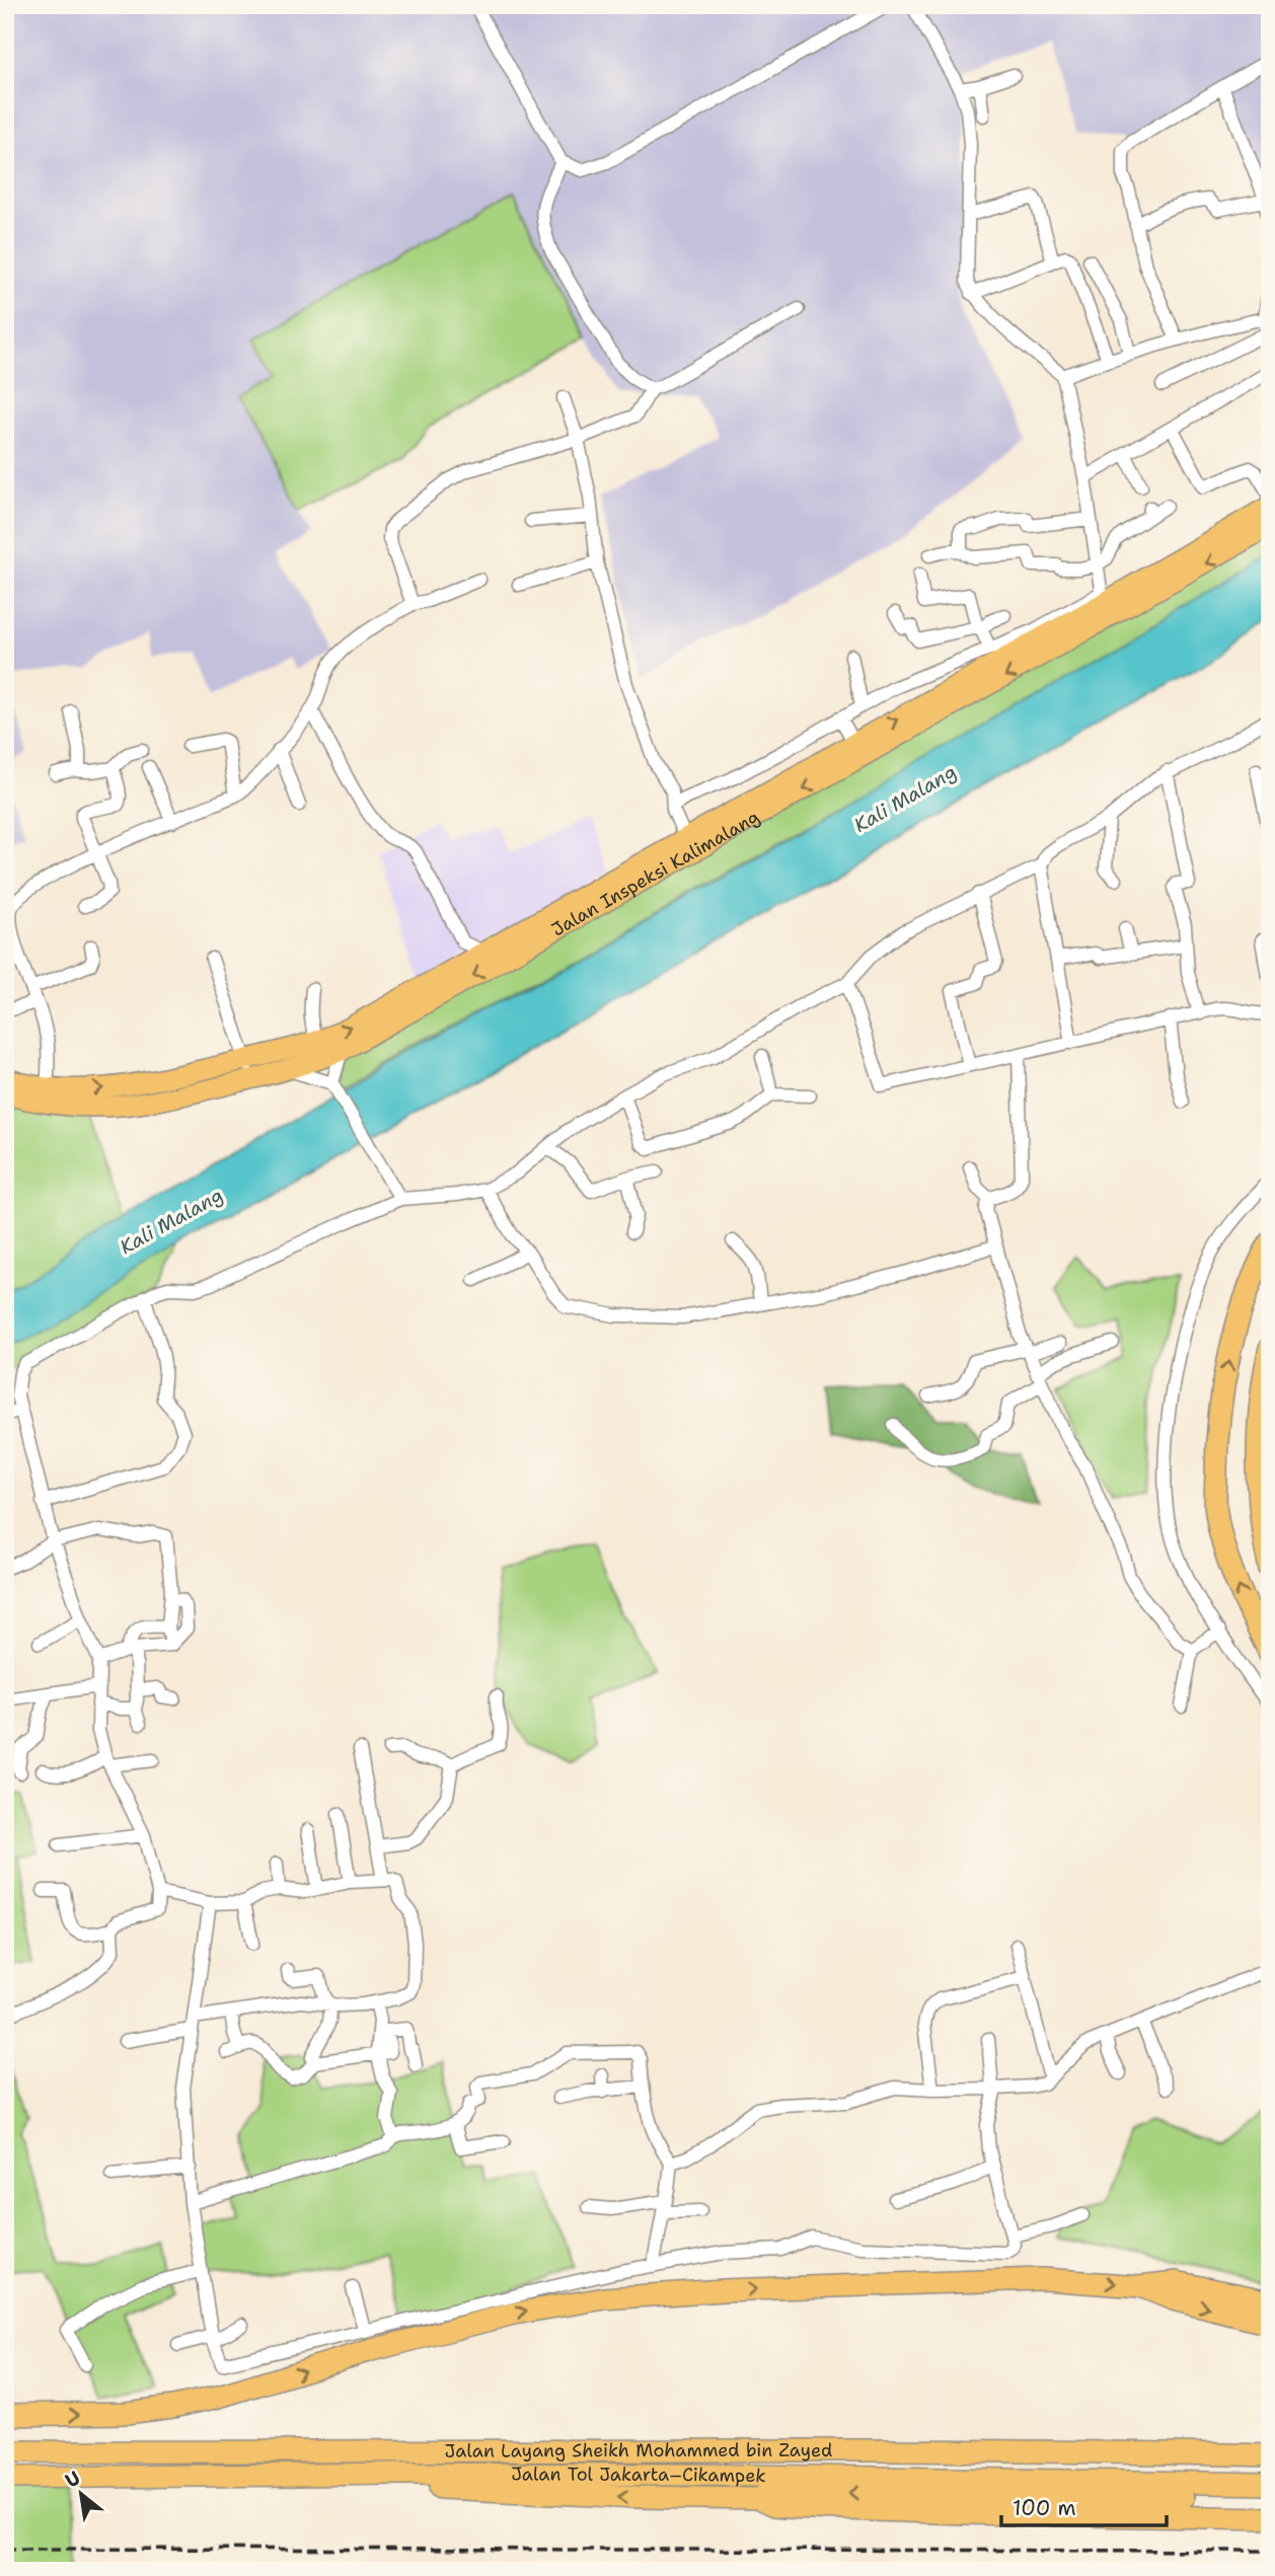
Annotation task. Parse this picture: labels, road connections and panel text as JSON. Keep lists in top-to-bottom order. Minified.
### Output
{"streets":{"highway":["Jalan Layang Sheikh Mohammed bin Zayed","Jalan Tol Jakarta–Cikampek"],"main road":["Jalan Inspeksi Kalimalang"]},"water":["Kali Malang"],"scale_bar":"100 m","north":"top left"}
